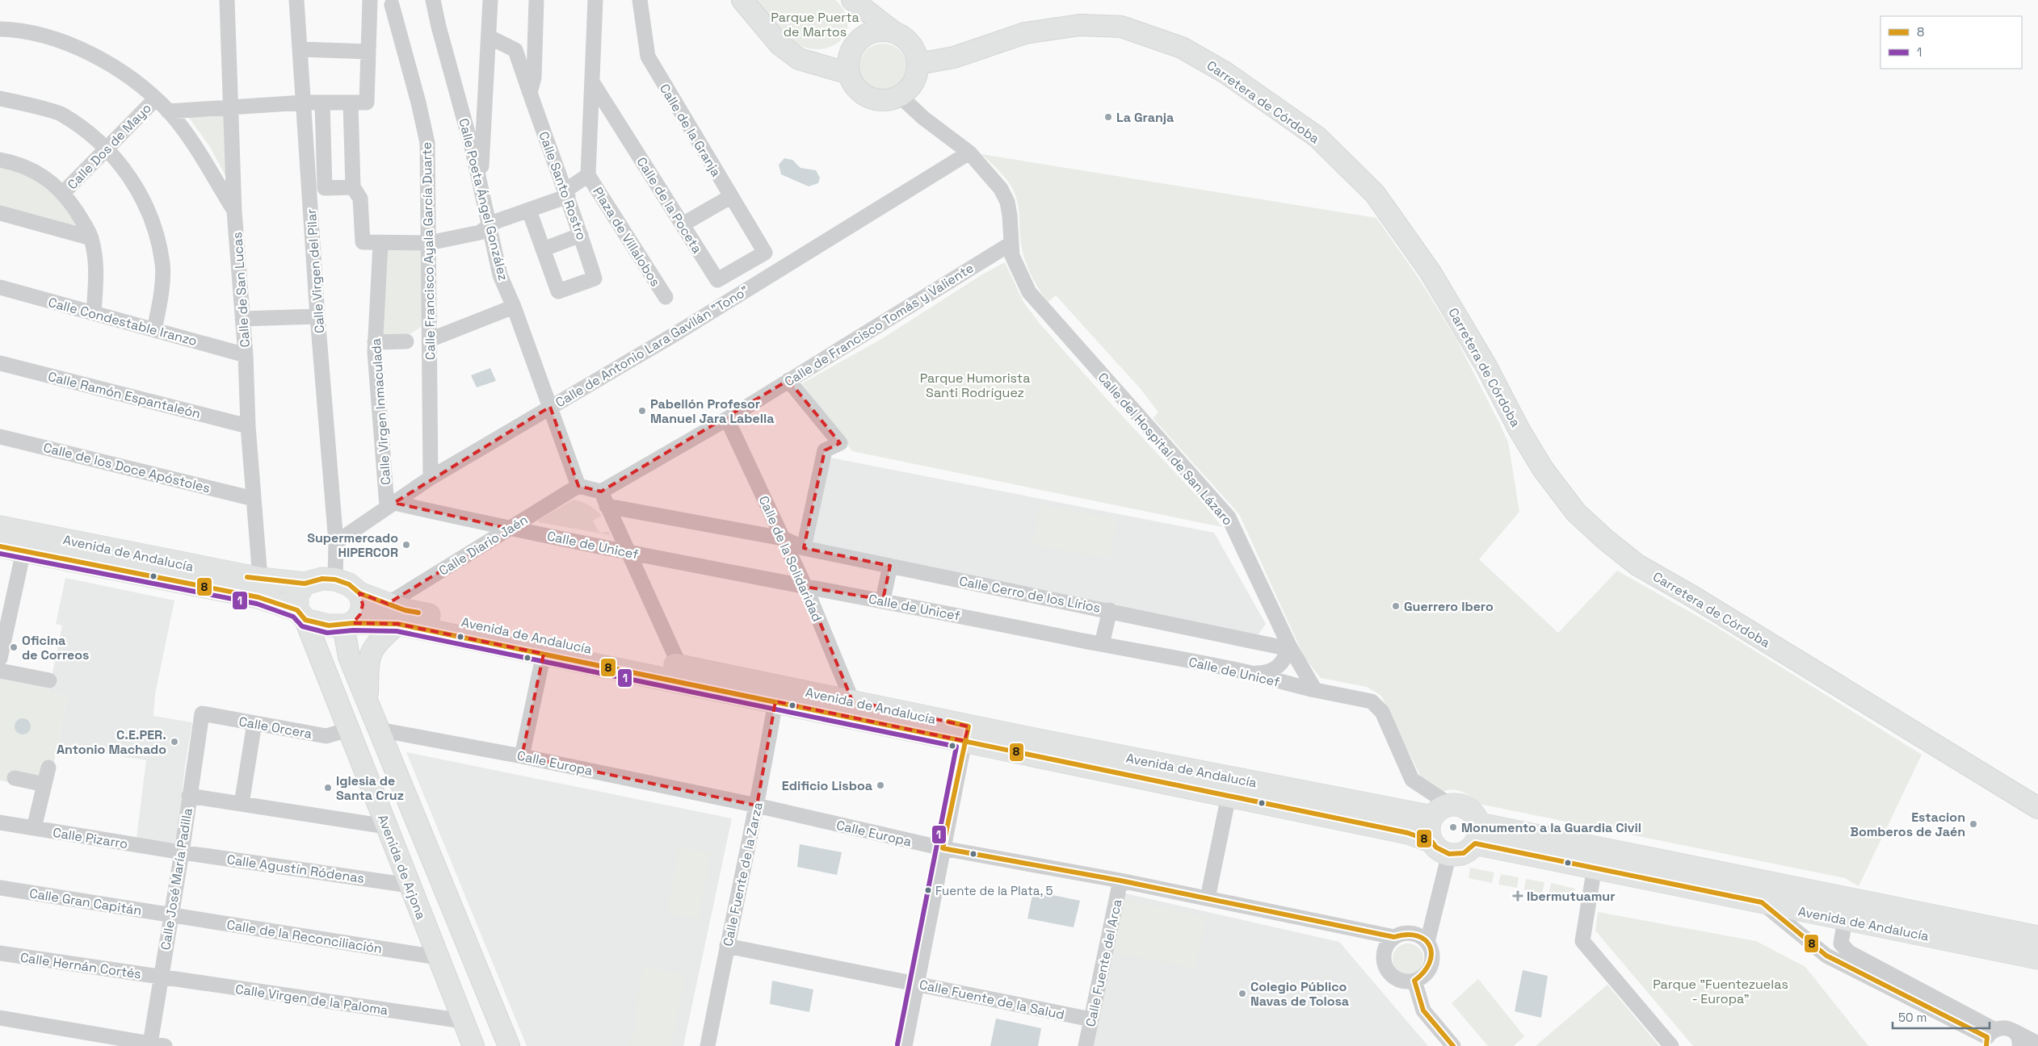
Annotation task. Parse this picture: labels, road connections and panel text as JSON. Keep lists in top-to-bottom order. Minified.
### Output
{"streets":{"main road":["Carretera de Córdoba","Avenida de Andalucía","Avenida de Arjona"],"street":["Calle de la Granja","Calle Dos de Mayo","Calle Santo Rostro","Calle Poeta Ángel González","Calle de la Poceta","Plaza de Villalobos","Calle Francisco Ayala García Duarte","Calle Virgen del Pilar","Calle de San Lucas","Calle Condestable Iranzo","Calle de Francisco Tomás y Valiente","Calle de Antonio Lara Gavilán \"Tono\"","Calle Ramón Espantaleón","Calle Virgen Inmaculada","Calle del Hospital de San Lázaro","Calle de los Doce Apóstoles","Calle Diario Jaén","Calle de Unicef","Calle de la Solidaridad","Calle Cerro de los Lírios","Calle Orcera","Calle Europa","Calle Pizarro","Calle Agustín Ródenas","Calle Fuente de la Zarza","Calle José María Padilla","Calle Gran Capitán","Calle de la Reconciliación","Calle Fuente del Arca","Calle Hernán Cortés","Calle Virgen de la Paloma","Calle Fuente de la Salud"]},"crossings":[["Carretera de Córdoba","Calle del Hospital de San Lázaro"],["Calle de la Granja","Calle de la Poceta"],["Calle Poeta Ángel González","Calle de Antonio Lara Gavilán \"Tono\""],["Calle Poeta Ángel González","Calle Diario Jaén"],["Calle Francisco Ayala García Duarte","Calle de Antonio Lara Gavilán \"Tono\""],["Calle Virgen del Pilar","Calle de Antonio Lara Gavilán \"Tono\""],["Calle Virgen del Pilar","Avenida de Andalucía"],["Calle Virgen del Pilar","Avenida de Arjona"],["Calle de San Lucas","Calle Condestable Iranzo"],["Calle de San Lucas","Calle Ramón Espantaleón"],["Calle de San Lucas","Calle de los Doce Apóstoles"],["Calle de San Lucas","Avenida de Andalucía"],["Calle de Francisco Tomás y Valiente","Calle del Hospital de San Lázaro"],["Calle de Francisco Tomás y Valiente","Calle de la Solidaridad"],["Calle de Francisco Tomás y Valiente","Calle Cerro de los Lírios"],["Calle de Antonio Lara Gavilán \"Tono\"","Calle Virgen Inmaculada"],["Calle de Antonio Lara Gavilán \"Tono\"","Calle del Hospital de San Lázaro"],["Calle de Antonio Lara Gavilán \"Tono\"","Calle de Unicef"],["Calle Virgen Inmaculada","Calle de Unicef"],["Calle del Hospital de San Lázaro","Calle de Unicef"],["Calle del Hospital de San Lázaro","Calle Cerro de los Lírios"],["Calle Diario Jaén","Calle de Unicef"],["Calle Diario Jaén","Avenida de Andalucía"],["Calle de Unicef","Calle de la Solidaridad"],["Avenida de Andalucía","Calle de la Solidaridad"],["Avenida de Andalucía","Avenida de Arjona"],["Avenida de Andalucía","Calle Fuente de la Zarza"],["Calle de la Solidaridad","Calle Cerro de los Lírios"],["Calle Orcera","Avenida de Arjona"],["Calle Orcera","Calle José María Padilla"],["Calle Europa","Calle Fuente de la Zarza"],["Calle Europa","Calle Fuente del Arca"],["Calle Pizarro","Calle Agustín Ródenas"],["Calle Pizarro","Calle José María Padilla"],["Avenida de Arjona","Calle Agustín Ródenas"],["Avenida de Arjona","Calle de la Reconciliación"],["Avenida de Arjona","Calle Virgen de la Paloma"],["Calle Agustín Ródenas","Calle José María Padilla"],["Calle Fuente de la Zarza","Calle Fuente de la Salud"],["Calle José María Padilla","Calle Gran Capitán"],["Calle José María Padilla","Calle de la Reconciliación"],["Calle José María Padilla","Calle Hernán Cortés"],["Calle José María Padilla","Calle Virgen de la Paloma"],["Calle Gran Capitán","Calle de la Reconciliación"],["Calle Fuente del Arca","Calle Fuente de la Salud"],["Calle Hernán Cortés","Calle Virgen de la Paloma"]],"parks":["Parque Puerta de Martos","Parque Humorista Santi Rodríguez","Parque \"Fuentezuelas - Europa\""],"places":{"other":["La Granja","Pabellón Profesor Manuel Jara Labella","Supermercado HIPERCOR","Guerrero Ibero","Oficina de Correos","C.E.PER. Antonio Machado","Edificio Lisboa","Iglesia de Santa Cruz","Estacion Bomberos de Jaén","Monumento a la Guardia Civil","Fuente de la Plata, 5","Colegio Público Navas de Tolosa"],"health":["Ibermutuamur"]},"lines":["transit line 8","transit line 1"],"legend":["8","1"],"scale_bar":"50 m"}
